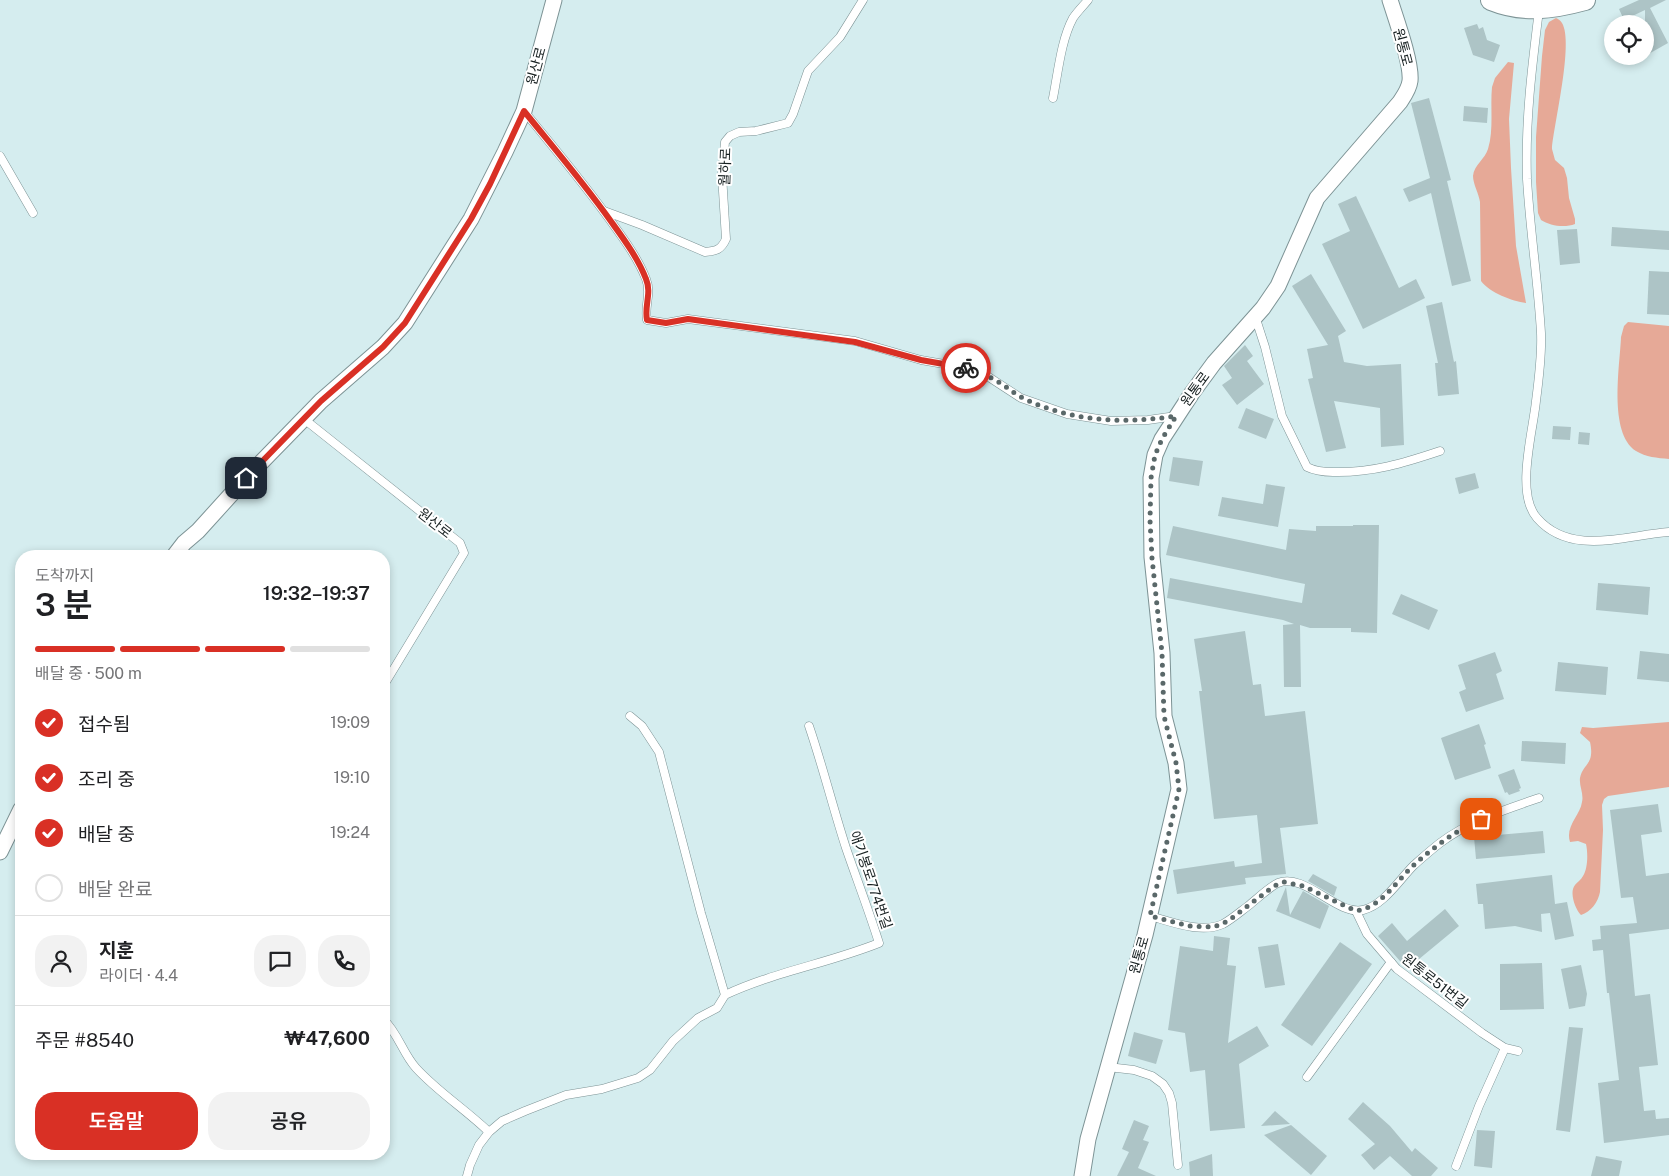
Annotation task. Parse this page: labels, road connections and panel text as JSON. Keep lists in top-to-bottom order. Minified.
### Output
{"streets":{"street":["원통로","원산로"],"lane":["월하로","애기봉로774번길","원통로51번길"]},"page":{"heading":["3 분","도착까지","19:32–19:37"],"panel":["지훈","라이더 · 4.4","주문 #8540","₩47,600"],"bar":"배달 중 · 500 m","list":[["접수됨","19:09"],["조리 중","19:10"],["배달 중","19:24"],"배달 완료"],"buttons":["도움말","공유"]}}
